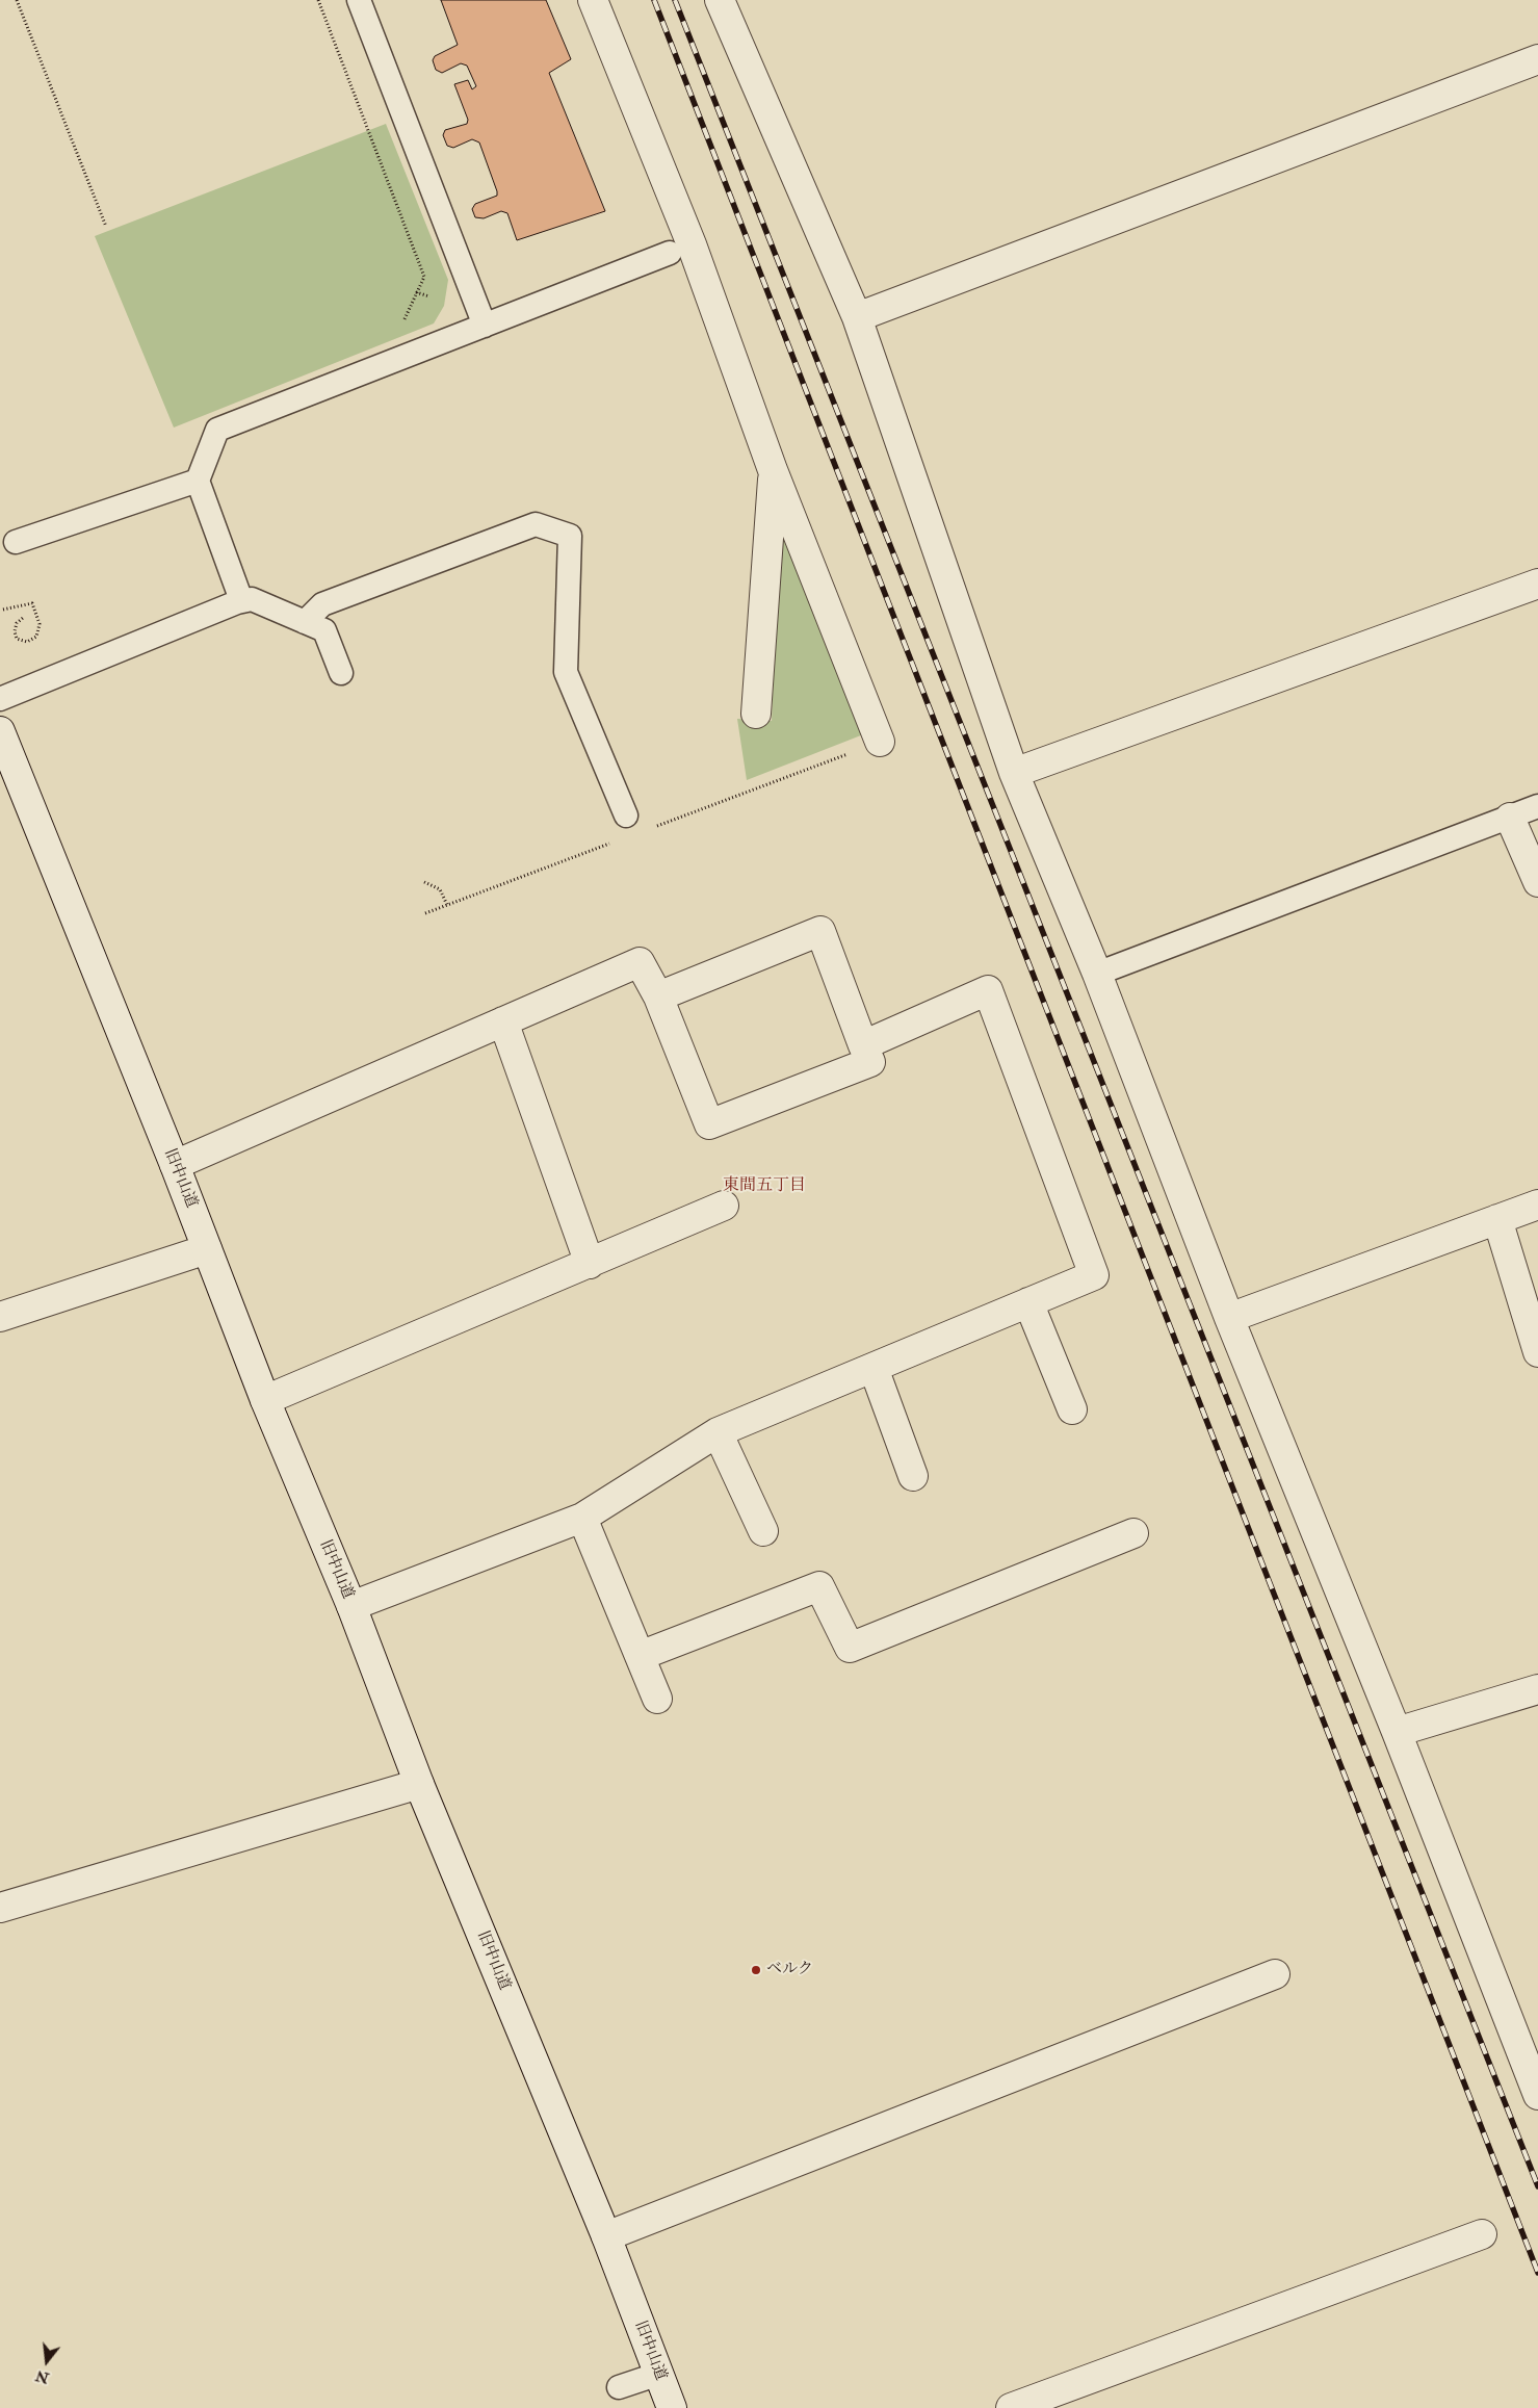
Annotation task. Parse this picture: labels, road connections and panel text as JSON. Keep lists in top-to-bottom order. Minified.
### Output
{"streets":{"street":["旧中山道"]},"districts":["東間五丁目"],"places":["ベルク"],"north":"bottom"}
